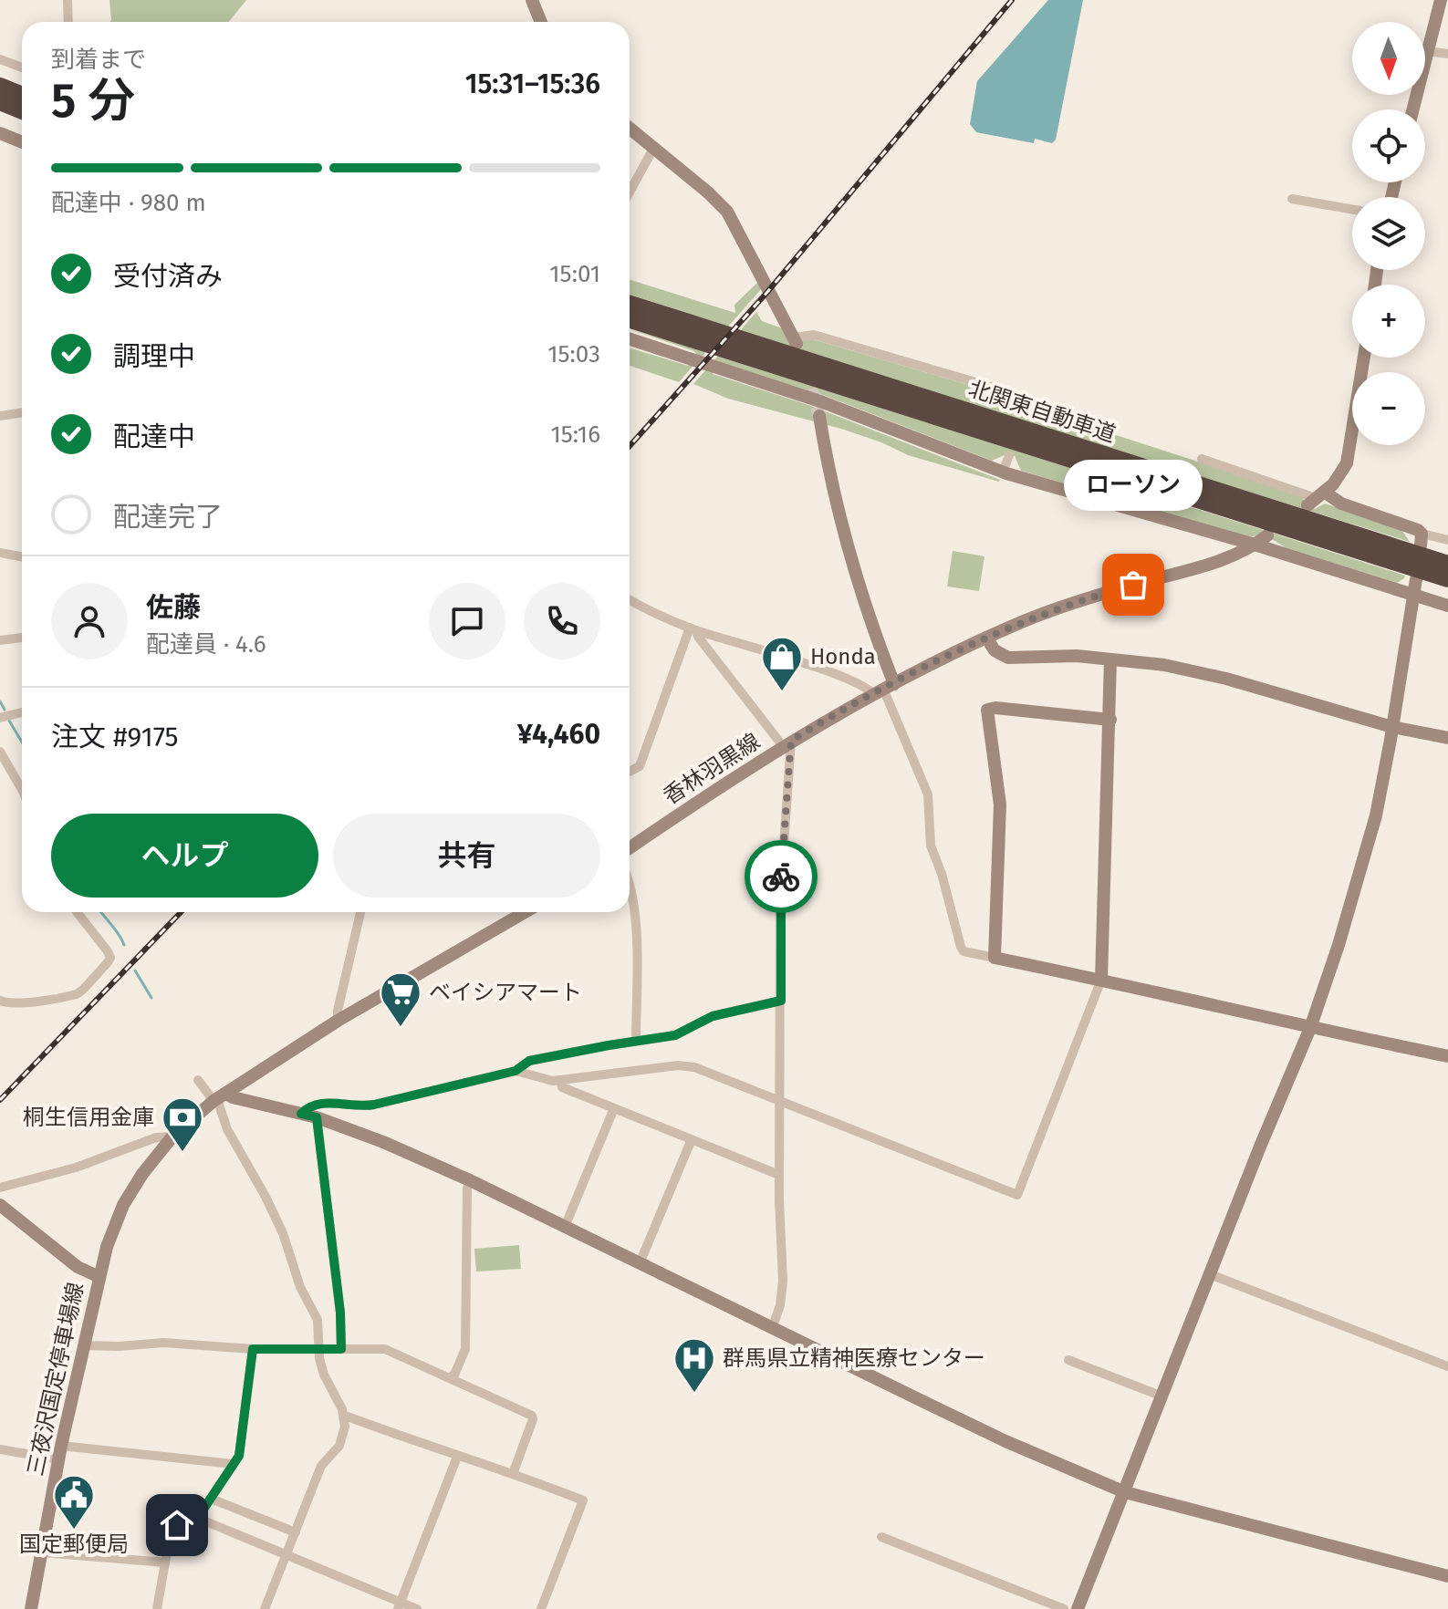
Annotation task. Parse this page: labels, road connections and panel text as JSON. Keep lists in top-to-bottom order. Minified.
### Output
{"streets":{"highway":["北関東自動車道"],"street":["香林羽黒線","三夜沢国定停車場線"]},"places":{"other":["ローソン"],"shop":["Honda"],"supermarket":["ベイシアマート"],"bank":["桐生信用金庫"],"hospital":["群馬県立精神医療センター"],"public building":["国定郵便局"]},"north":"bottom","page":{"map_buttons":["+","−"],"heading":["5 分","到着まで","15:31–15:36"],"panel":["佐藤","配達員 · 4.6","注文 #9175","¥4,460"],"bar":"配達中 · 980 m","list":[["受付済み","15:01"],["調理中","15:03"],["配達中","15:16"],"配達完了"],"bubble":"ローソン","buttons":["ヘルプ","共有"]}}
